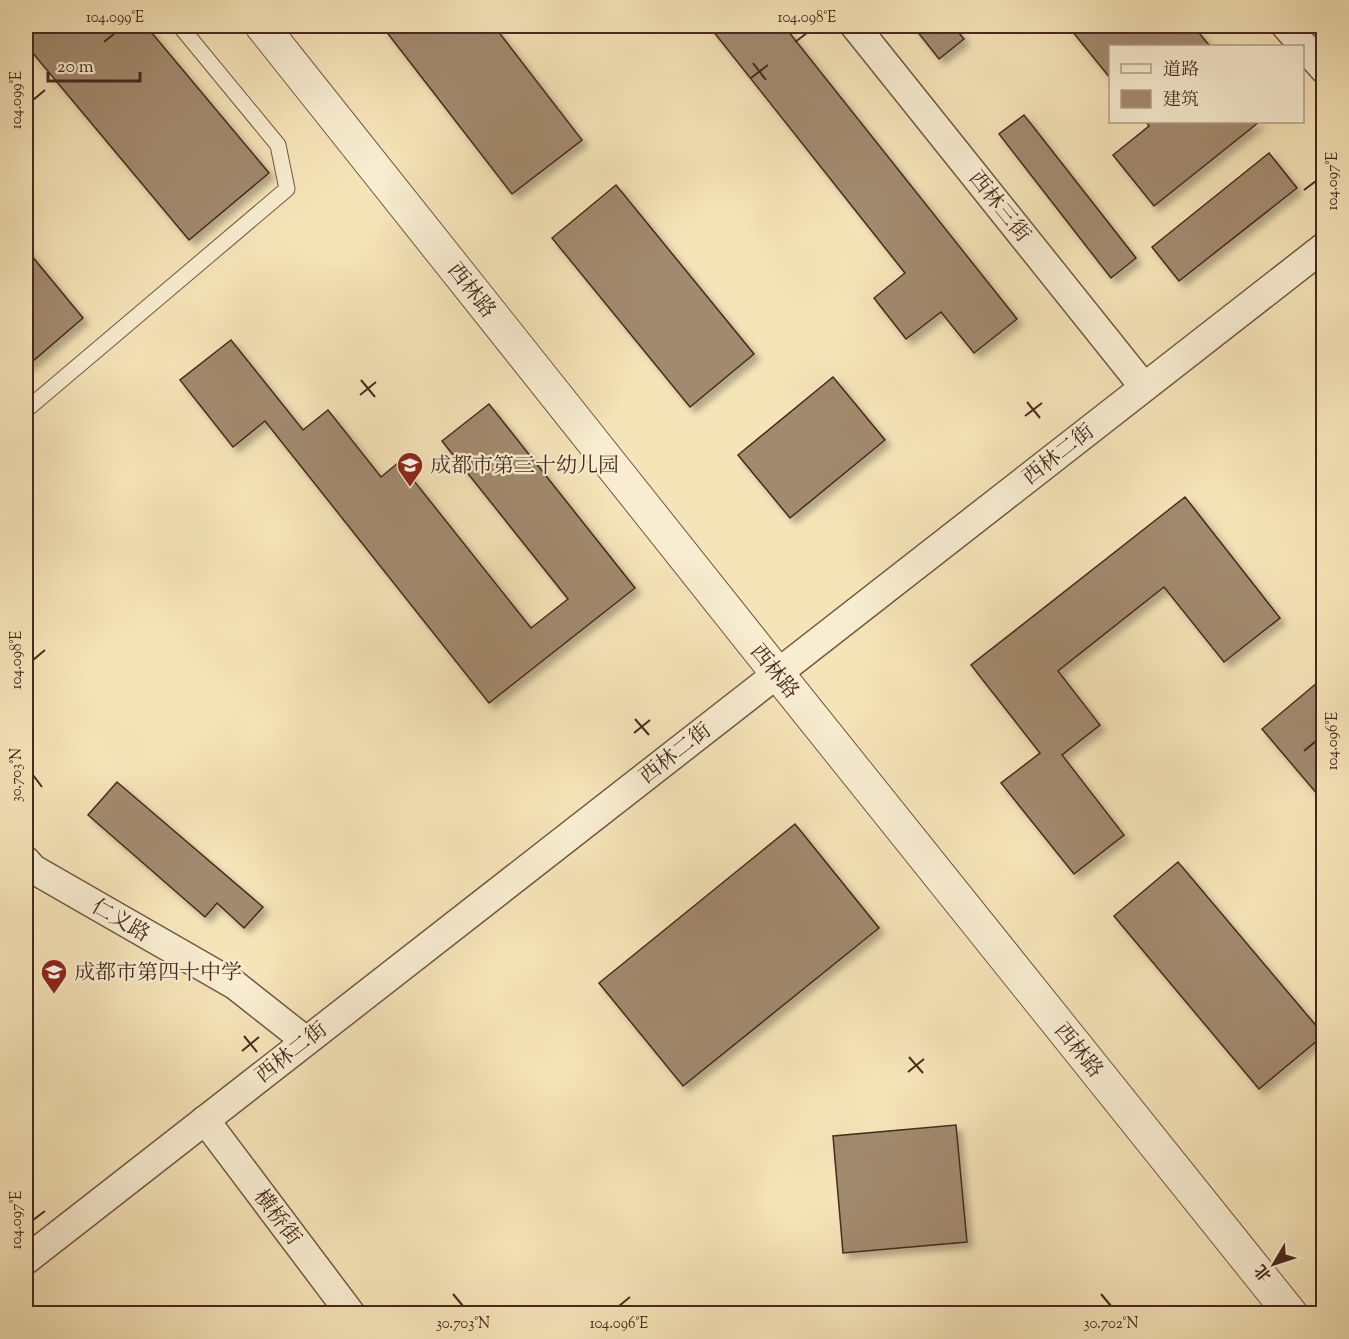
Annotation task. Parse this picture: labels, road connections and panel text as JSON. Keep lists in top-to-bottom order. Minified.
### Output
{"streets":{"street":["西林三街","西林路","西林二街","仁义路","横桥街"]},"crossings":[["西林三街","西林二街"],["西林路","西林二街"],["西林二街","仁义路"],["西林二街","横桥街"]],"places":{"school or university":["成都市第三十幼儿园","成都市第四十中学"]},"legend":["道路","建筑"],"scale_bar":"20 m","north":"bottom left","coordinates":["104.099°E","104.098°E","104.097°E","104.096°E","30.703°N","30.702°N"]}
